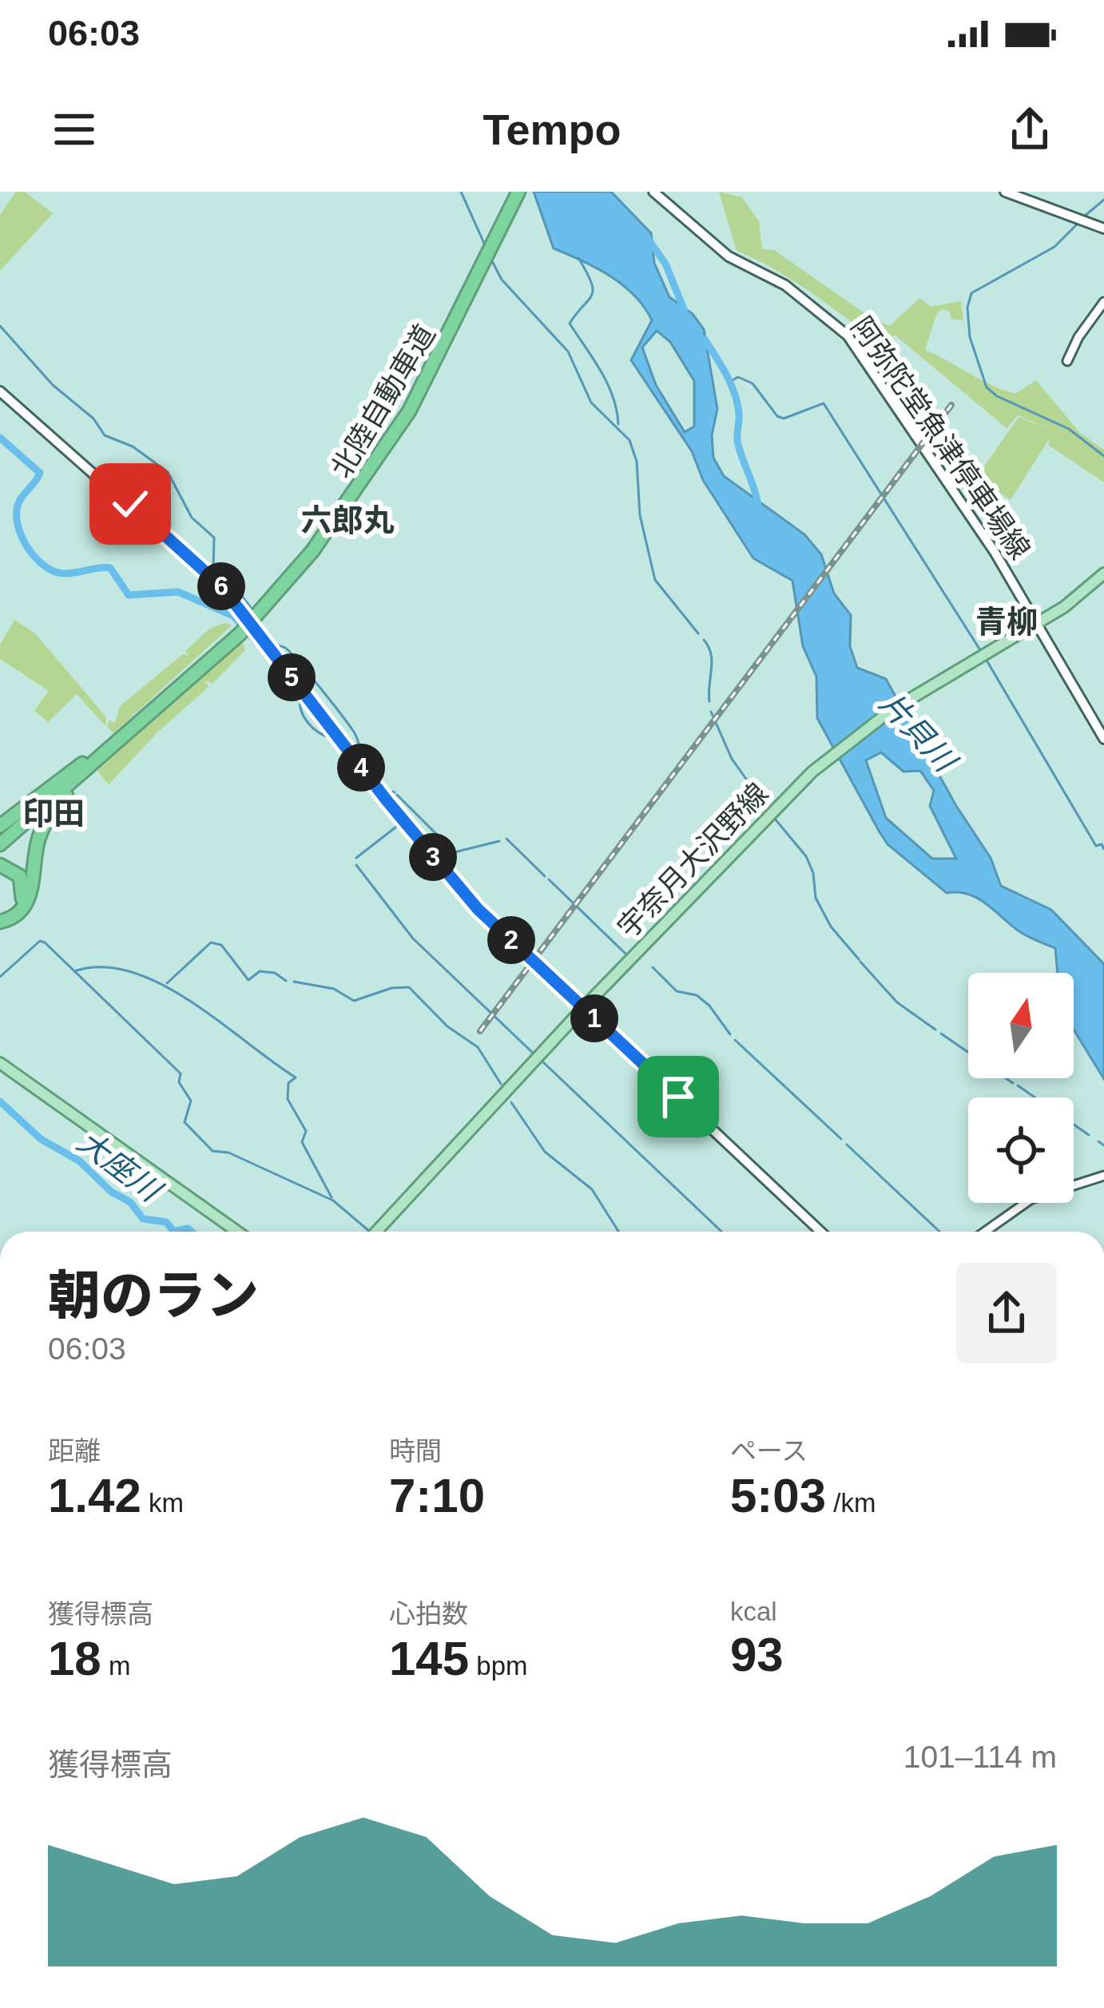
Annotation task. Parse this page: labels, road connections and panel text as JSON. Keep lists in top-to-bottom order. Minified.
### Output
{"streets":{"highway":["北陸自動車道"],"main road":["阿弥陀堂魚津停車場線","宇奈月大沢野線"]},"crossings":[["阿弥陀堂魚津停車場線","宇奈月大沢野線"]],"districts":["六郎丸","青柳","印田"],"water":["片貝川","大座川"],"north":"top","page":{"status":"06:03","header":"Tempo","pins":["6","5","4","3","2","1"],"heading":["朝のラン","06:03"],"stats":[["距離","1.42 km"],["時間","7:10"],["ペース","5:03 /km"],["獲得標高","18 m"],["心拍数","145 bpm"],["kcal","93"]],"chart":["獲得標高","101–114 m"]}}
